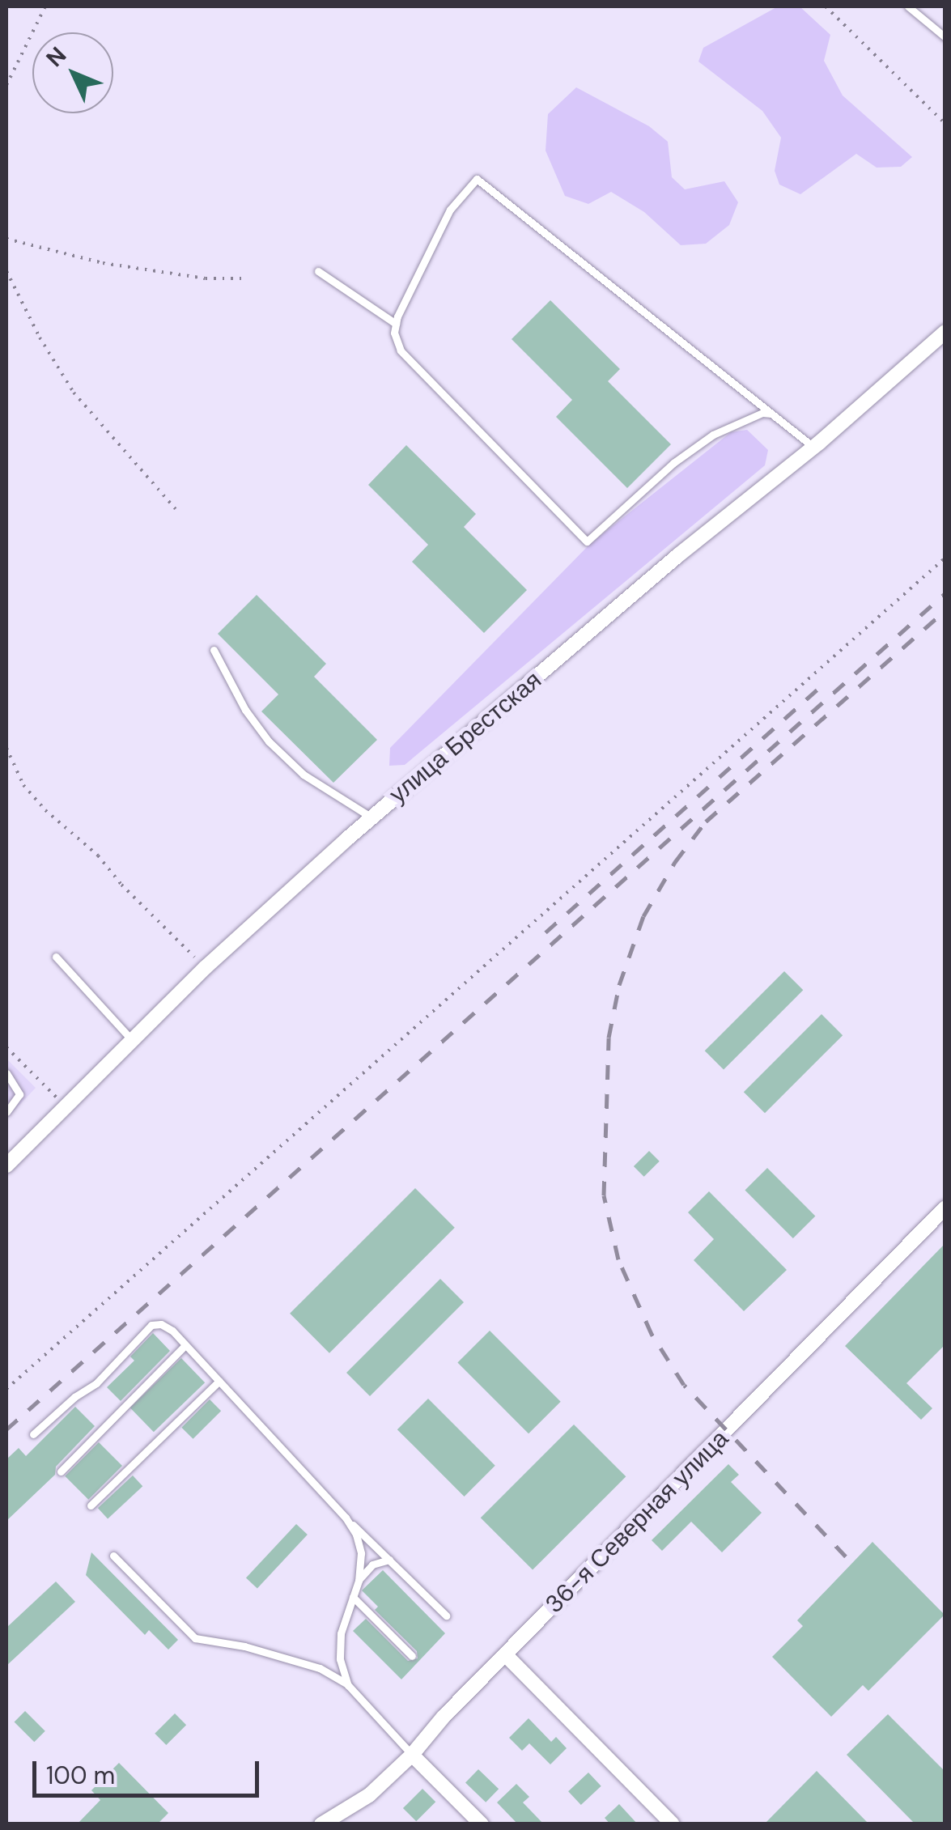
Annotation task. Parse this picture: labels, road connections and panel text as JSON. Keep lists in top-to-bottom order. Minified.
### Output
{"streets":{"street":["улица Брестская","36-я Северная улица"]},"scale_bar":"100 m","north":"top left"}
